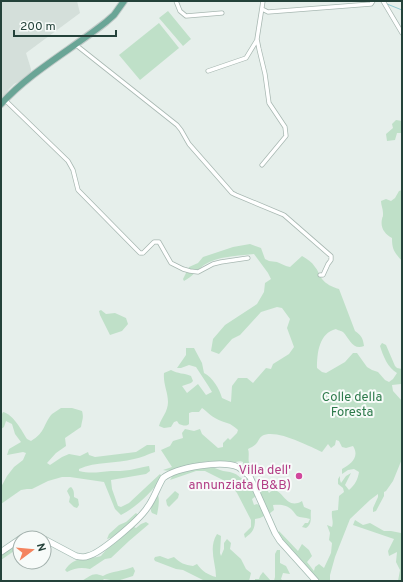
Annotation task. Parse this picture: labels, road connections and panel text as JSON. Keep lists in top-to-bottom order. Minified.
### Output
{"parks":["Colle della Foresta"],"places":["Villa dell' annunziata (B&B)"],"scale_bar":"200 m","north":"right"}
